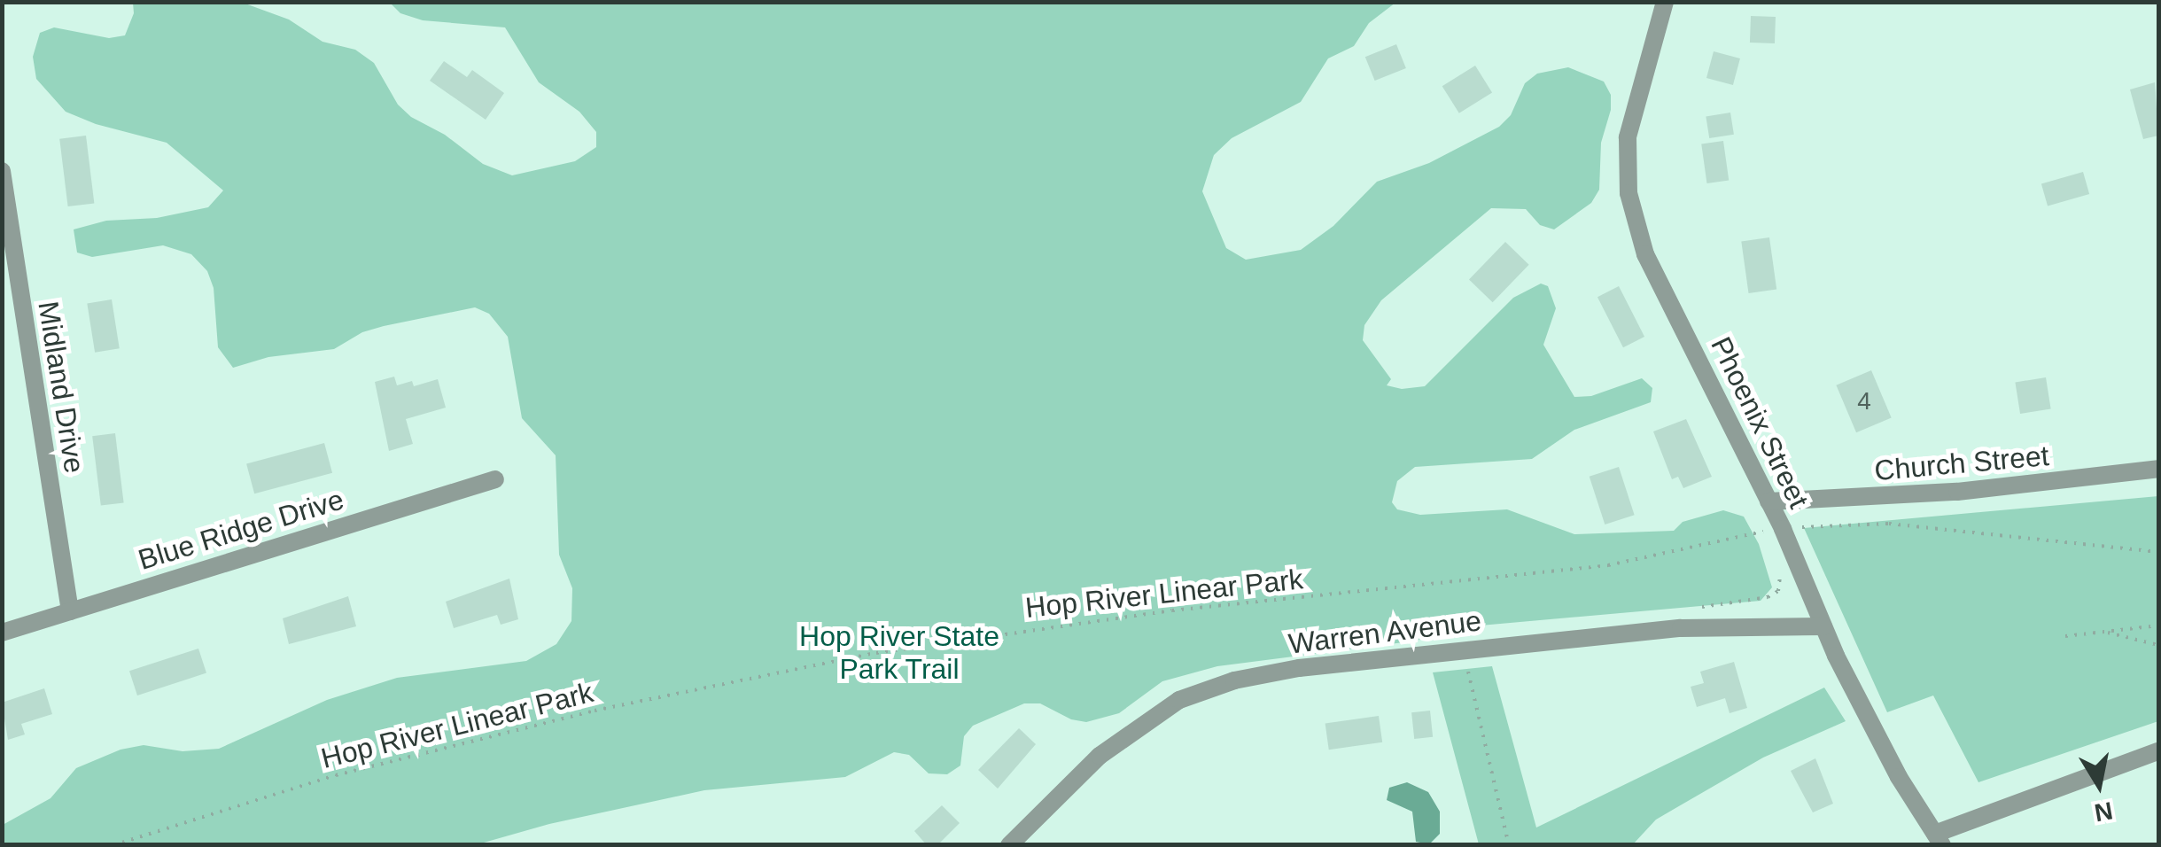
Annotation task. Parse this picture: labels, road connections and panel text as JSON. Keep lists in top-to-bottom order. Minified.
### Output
{"streets":{"street":["Midland Drive","Phoenix Street","Church Street","Blue Ridge Drive","Warren Avenue"],"path":["Hop River Linear Park"]},"crossings":[["Midland Drive","Blue Ridge Drive"],["Phoenix Street","Church Street"],["Phoenix Street","Warren Avenue"]],"parks":["Hop River State Park Trail"],"house_numbers":["4"],"north":"bottom"}
